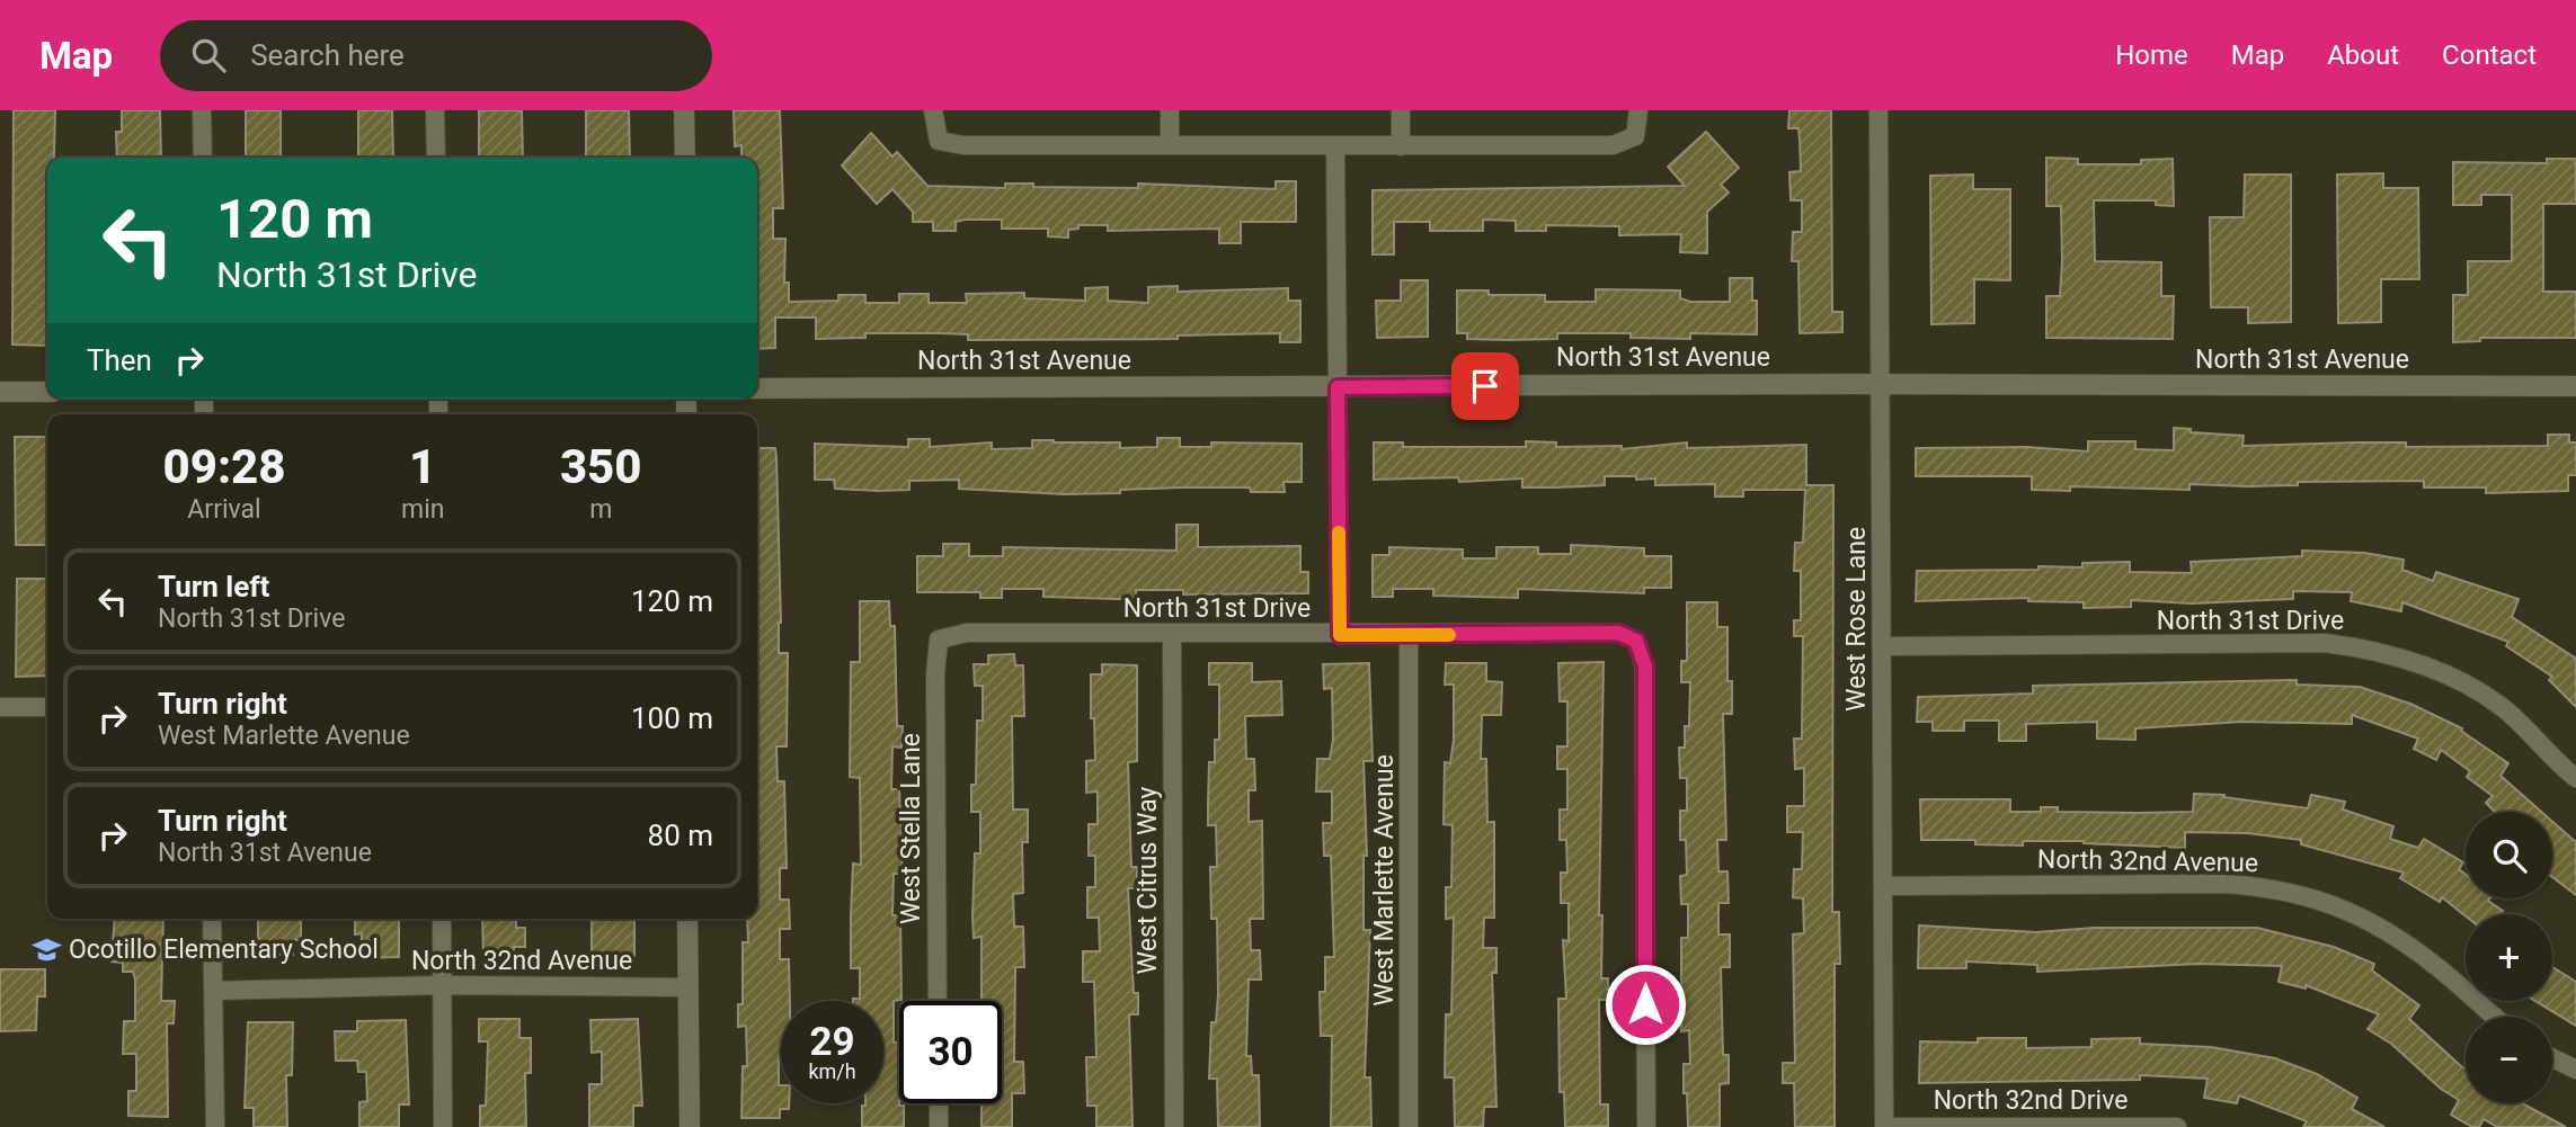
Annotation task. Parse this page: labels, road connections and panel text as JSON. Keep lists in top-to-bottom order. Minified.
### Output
{"streets":{"street":["North 31st Avenue","North 31st Drive","West Rose Lane","West Stella Lane","North 32nd Avenue","West Citrus Way","West Marlette Avenue","North 32nd Drive"]},"crossings":[["North 31st Avenue","West Rose Lane"],["North 31st Drive","West Rose Lane"],["North 31st Drive","West Stella Lane"],["North 31st Drive","West Citrus Way"],["North 31st Drive","West Marlette Avenue"],["West Rose Lane","North 32nd Avenue"],["West Rose Lane","North 32nd Drive"]],"places":{"school or university":["Ocotillo Elementary School"]},"page":{"header":"Map","search":"Search here","nav":["Home","Map","About","Contact"],"turn":["120 m","North 31st Drive"],"then":"Then","eta":["09:28","Arrival","1","min","350","m"],"list":[{"name":"Turn left","note":"North 31st Drive","value":"120 m"},{"name":"Turn right","note":"West Marlette Avenue","value":"100 m"},{"name":"Turn right","note":"North 31st Avenue","value":"80 m"}],"map_buttons":["+","−"],"speed":"29 km/h","limit":"30"}}
